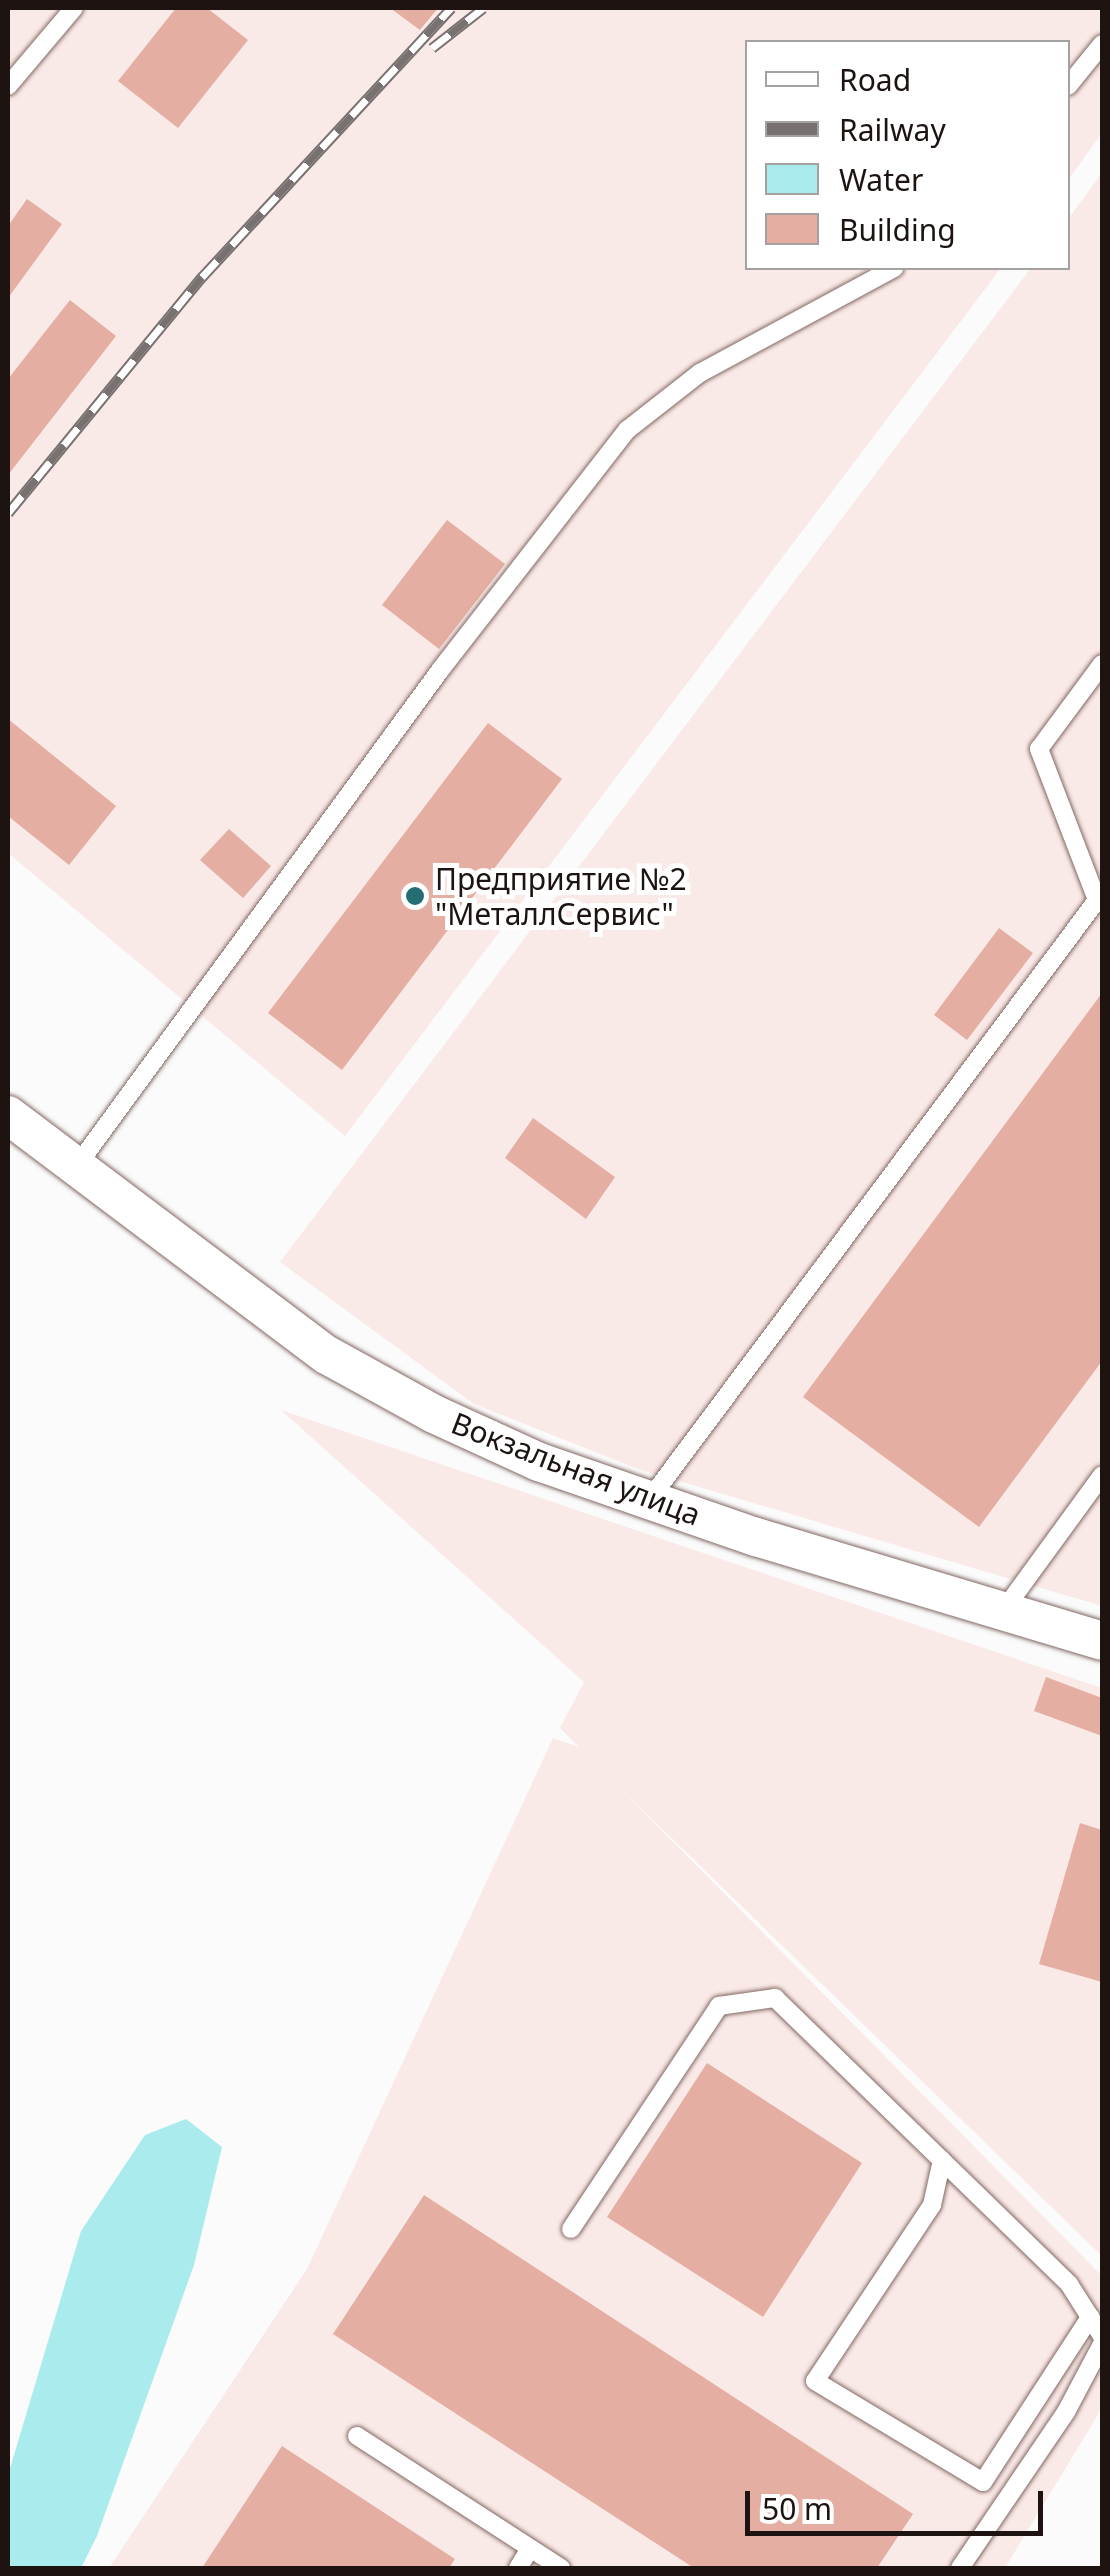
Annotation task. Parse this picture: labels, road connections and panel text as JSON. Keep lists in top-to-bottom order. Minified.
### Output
{"streets":{"street":["Вокзальная улица"]},"places":["Предприятие №2 \"МеталлСервис\""],"legend":["Road","Railway","Water","Building"],"scale_bar":"50 m"}
